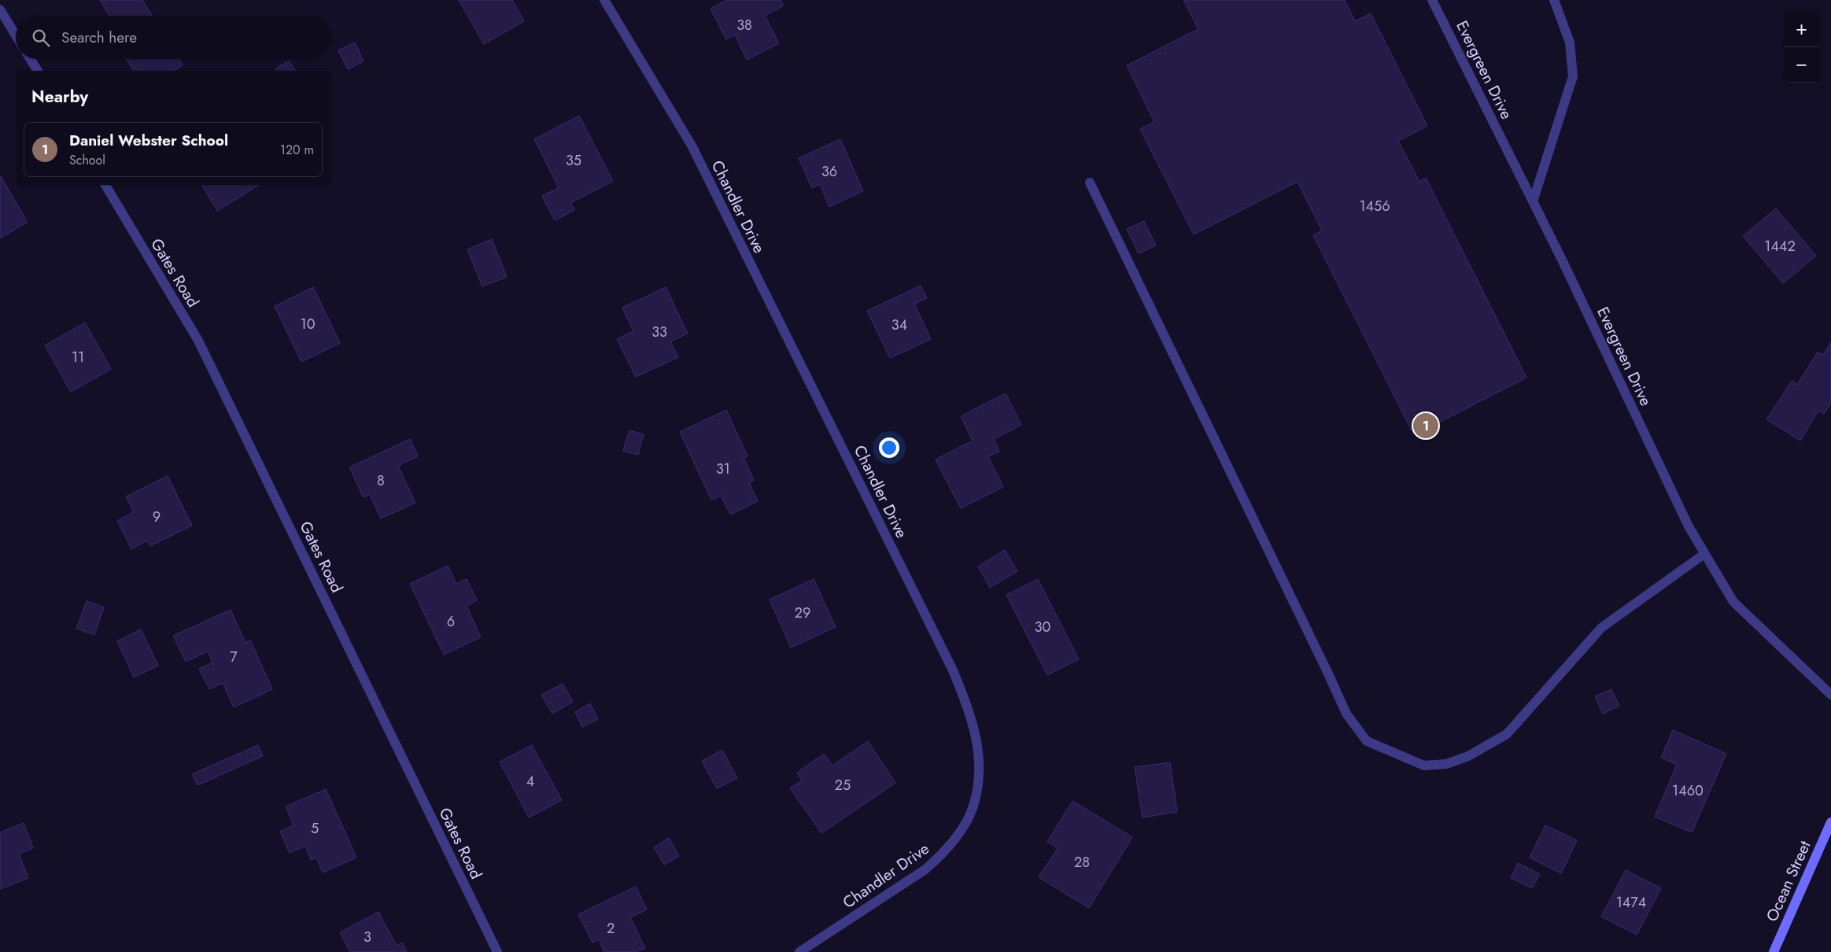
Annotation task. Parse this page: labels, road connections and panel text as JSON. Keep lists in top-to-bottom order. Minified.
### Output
{"streets":{"main road":["Ocean Street"],"street":["Evergreen Drive","Chandler Drive","Gates Road"]},"house_numbers":["38","35","36","1456","1442","10","34","33","11","31","8","9","29","6","30","7","4","25","1460","5","28","1474","2","3"],"page":{"map_buttons":["+","−"],"search":"Search here","heading":"Nearby","list":[{"mark":"1","name":"Daniel Webster School","note":"School","value":"120 m"}],"pins":"1"}}
